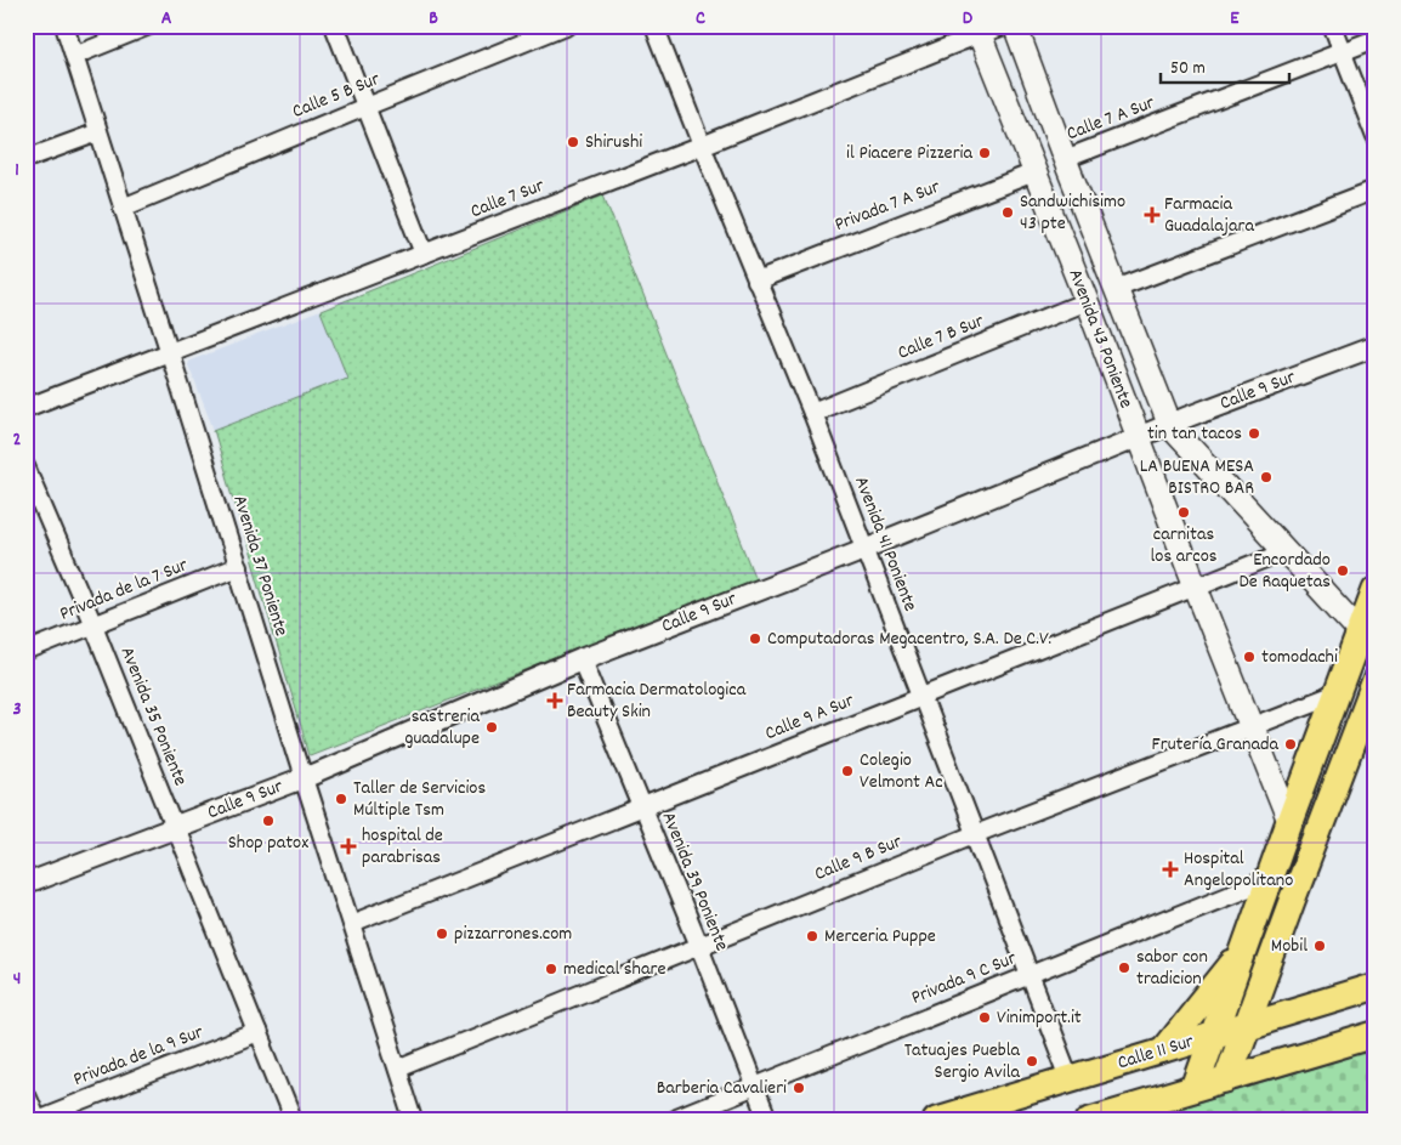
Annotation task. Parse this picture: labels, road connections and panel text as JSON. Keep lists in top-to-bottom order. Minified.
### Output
{"streets":{"main road":["Avenida 43 Poniente","Calle 11 Sur"],"street":["Calle 5 B Sur","Calle 7 A Sur","Calle 7 Sur","Privada 7 A Sur","Calle 7 B Sur","Calle 9 Sur","Avenida 41 Poniente","Avenida 37 Poniente","Privada de la 7 Sur","Avenida 35 Poniente","Calle 9 A Sur","Calle 9 B Sur","Avenida 39 Poniente","Privada 9 C Sur","Privada de la 9 Sur"]},"crossings":[["Calle 5 B Sur","Avenida 37 Poniente"],["Calle 7 A Sur","Avenida 43 Poniente"],["Calle 7 Sur","Avenida 43 Poniente"],["Calle 7 Sur","Avenida 41 Poniente"],["Calle 7 Sur","Avenida 37 Poniente"],["Privada 7 A Sur","Avenida 43 Poniente"],["Privada 7 A Sur","Avenida 41 Poniente"],["Calle 7 B Sur","Avenida 43 Poniente"],["Calle 7 B Sur","Avenida 41 Poniente"],["Avenida 43 Poniente","Calle 9 Sur"],["Avenida 43 Poniente","Calle 9 A Sur"],["Avenida 43 Poniente","Calle 9 B Sur"],["Calle 9 Sur","Avenida 41 Poniente"],["Calle 9 Sur","Avenida 37 Poniente"],["Calle 9 Sur","Avenida 35 Poniente"],["Calle 9 Sur","Avenida 39 Poniente"],["Avenida 41 Poniente","Calle 9 A Sur"],["Avenida 41 Poniente","Calle 9 B Sur"],["Avenida 41 Poniente","Privada 9 C Sur"],["Avenida 41 Poniente","Calle 11 Sur"],["Avenida 37 Poniente","Privada de la 7 Sur"],["Avenida 37 Poniente","Calle 9 A Sur"],["Avenida 37 Poniente","Calle 9 B Sur"],["Privada de la 7 Sur","Avenida 35 Poniente"],["Avenida 35 Poniente","Privada de la 9 Sur"],["Calle 9 A Sur","Avenida 39 Poniente"],["Calle 9 B Sur","Avenida 39 Poniente"],["Avenida 39 Poniente","Privada 9 C Sur"]],"places":{"other":["Shirushi","il Piacere Pizzeria","Sandwichisimo 43 pte","tin tan tacos","LA BUENA MESA BISTRO BAR","carnitas los arcos","Encordado De Raquetas","Computadoras Megacentro, S.A. De C.V.","tomodachi","sastreria guadalupe","Frutería Granada","Colegio Velmont Ac","Taller de Servicios Múltiple Tsm","Shop patox","pizzarrones.com","Merceria Puppe","Mobil","sabor con tradicion","medical share","Vinimport.it","Tatuajes Puebla Sergio Avila","Barberia Cavalieri"],"health":["Farmacia Guadalajara","Farmacia Dermatologica Beauty Skin","hospital de parabrisas","Hospital Angelopolitano"]},"scale_bar":"50 m","grid":{"columns":["A","B","C","D","E"],"rows":["1","2","3","4"]}}
